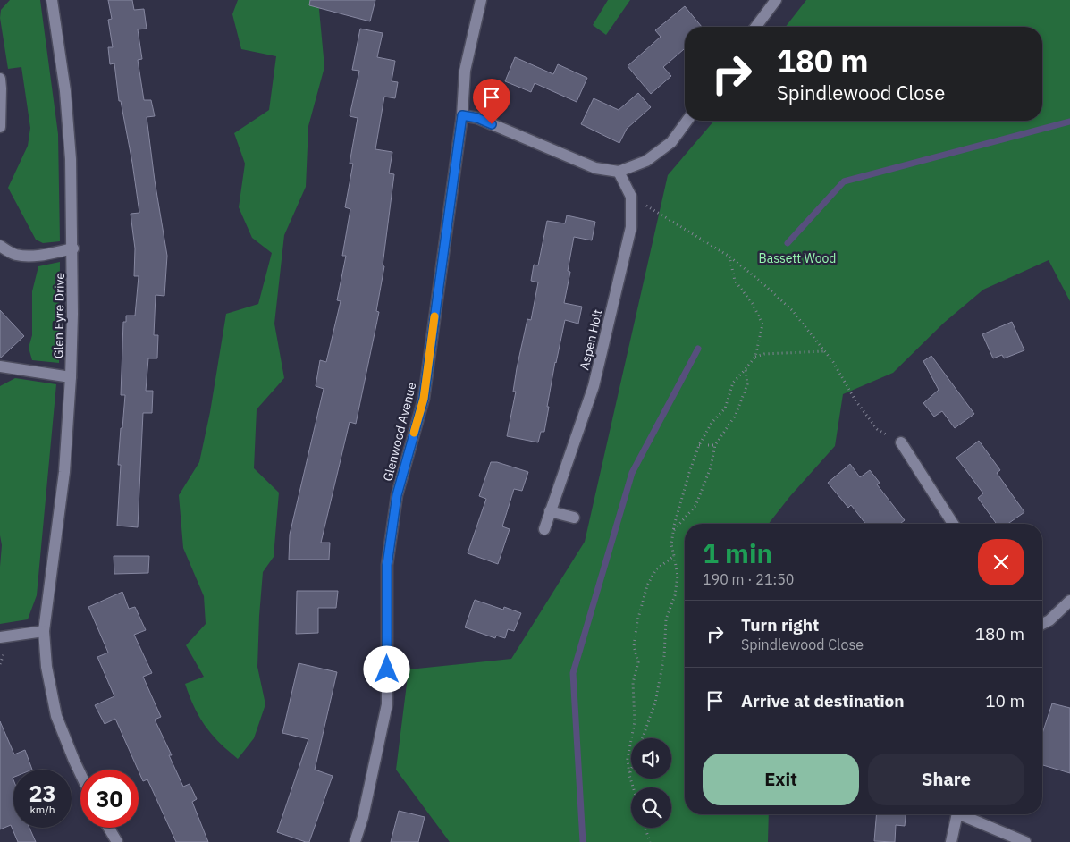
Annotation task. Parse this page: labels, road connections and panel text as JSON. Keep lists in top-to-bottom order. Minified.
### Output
{"streets":{"street":["Glen Eyre Drive","Aspen Holt","Glenwood Avenue"]},"parks":["Bassett Wood"],"page":{"turn":["180 m","Spindlewood Close"],"heading":["1 min","190 m · 21:50"],"list":[{"name":"Turn right","note":"Spindlewood Close","value":"180 m"},{"name":"Arrive at destination","value":"10 m"}],"buttons":["Exit","Share"],"speed":"23 km/h","limit":"30"}}
